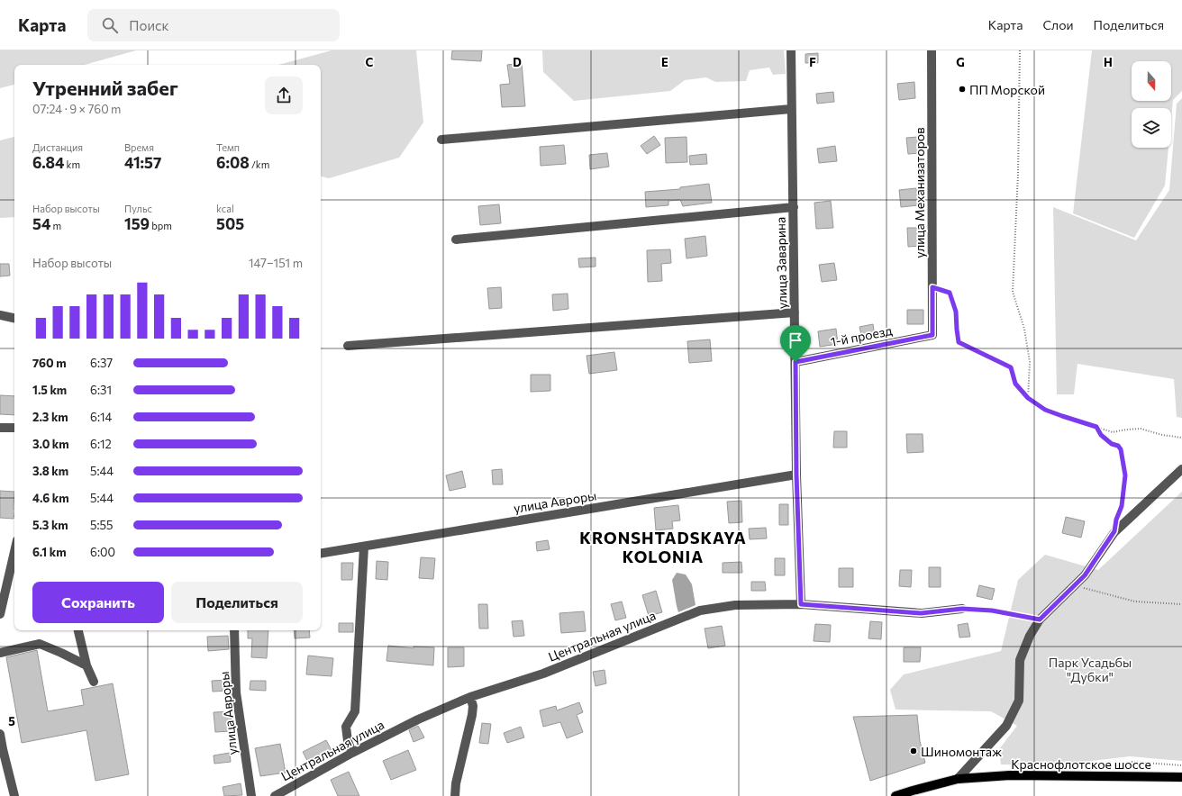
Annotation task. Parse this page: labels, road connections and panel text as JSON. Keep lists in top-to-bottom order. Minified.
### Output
{"streets":{"main road":["Краснофлотское шоссе"],"street":["улица Механизаторов","улица Заварина","1-й проезд","улица Авроры","Центральная улица"]},"crossings":[["улица Механизаторов","1-й проезд"],["улица Заварина","1-й проезд"],["улица Заварина","улица Авроры"],["улица Заварина","Центральная улица"]],"districts":["KRONSHTADSKAYA KOLONIA"],"parks":["Парк Усадьбы \"Дубки\""],"places":["ПП Морской","Шиномонтаж"],"north":"bottom","page":{"header":"Карта","search":"Поиск","nav":["Карта","Слои","Поделиться"],"heading":["Утренний забег","07:24 · 9 × 760 m"],"stats":[["Дистанция","6.84 km"],["Время","41:57"],["Темп","6:08 /km"],["Набор высоты","54 m"],["Пульс","159 bpm"],["kcal","505"]],"chart":["Набор высоты","147–151 m"],"list":[{"name":"760 m","note":"6:37"},{"name":"1.5 km","note":"6:31"},{"name":"2.3 km","note":"6:14"},{"name":"3.0 km","note":"6:12"},{"name":"3.8 km","note":"5:44"},{"name":"4.6 km","note":"5:44"},{"name":"5.3 km","note":"5:55"},{"name":"6.1 km","note":"6:00"}],"buttons":["Сохранить","Поделиться"]},"grid":{"columns":["C","D","E","F","G","H"],"rows":["5"]}}
